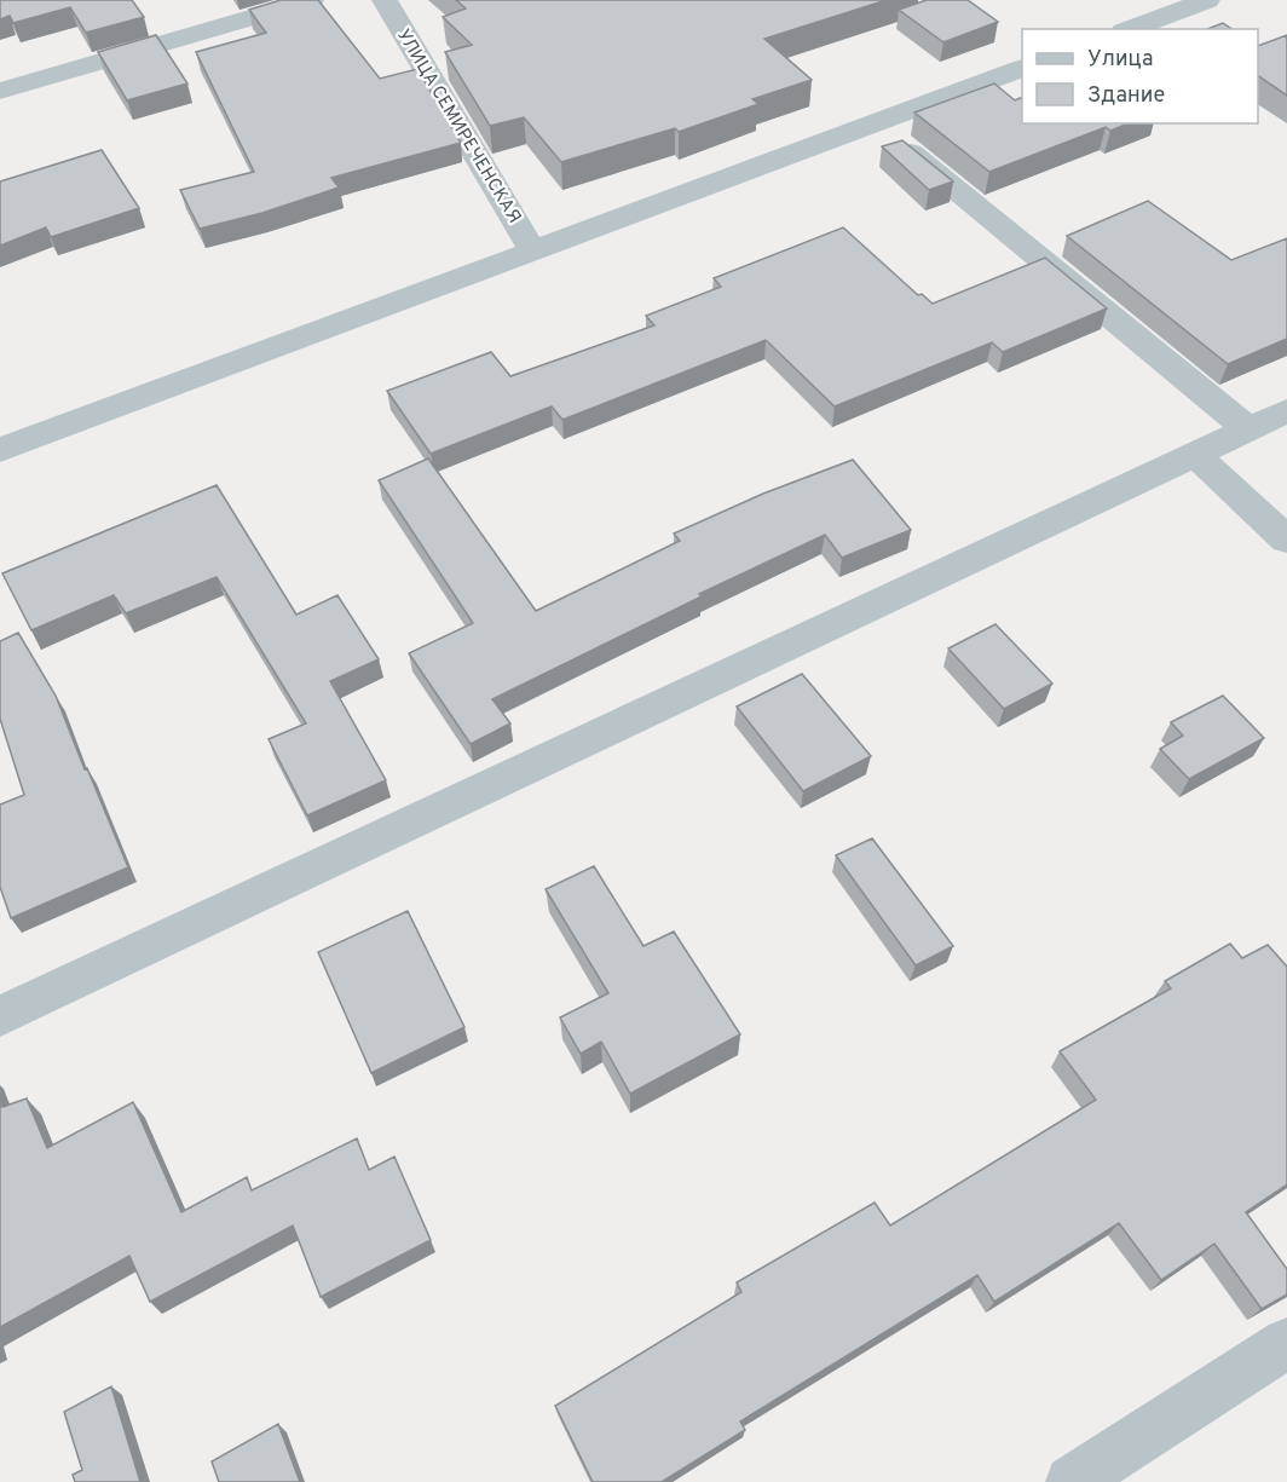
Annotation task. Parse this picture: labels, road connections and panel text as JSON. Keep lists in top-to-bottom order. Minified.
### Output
{"streets":{"street":["УЛИЦА СЕМИРЕЧЕНСКАЯ"]},"legend":["Улица","Здание"]}
